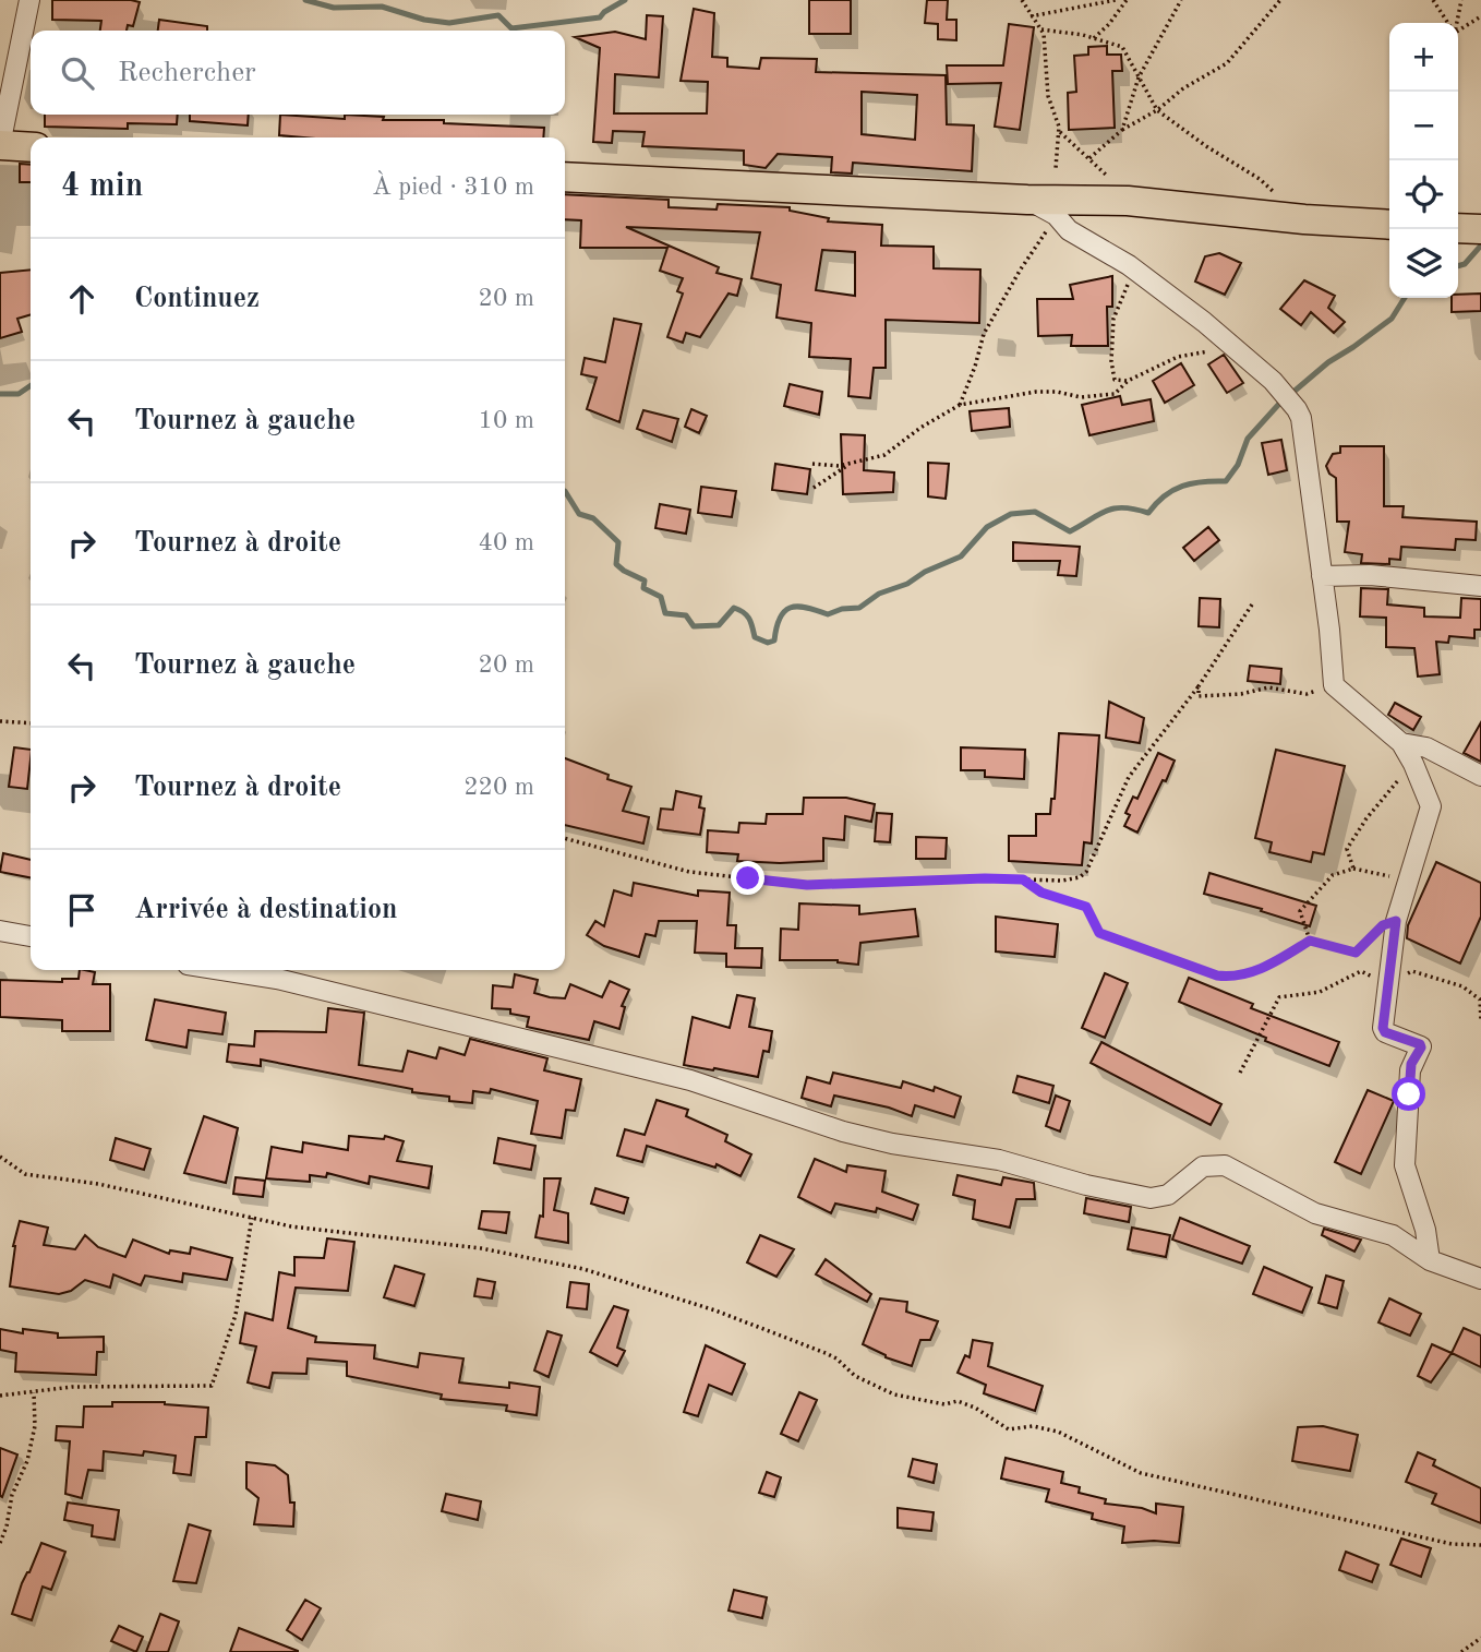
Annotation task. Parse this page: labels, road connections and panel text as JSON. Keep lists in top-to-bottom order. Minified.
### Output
{"page":{"map_buttons":["+","−"],"search":"Rechercher","heading":["4 min","À pied · 310 m"],"list":[["Continuez","20 m"],["Tournez à gauche","10 m"],["Tournez à droite","40 m"],["Tournez à gauche","20 m"],["Tournez à droite","220 m"],"Arrivée à destination"]}}
